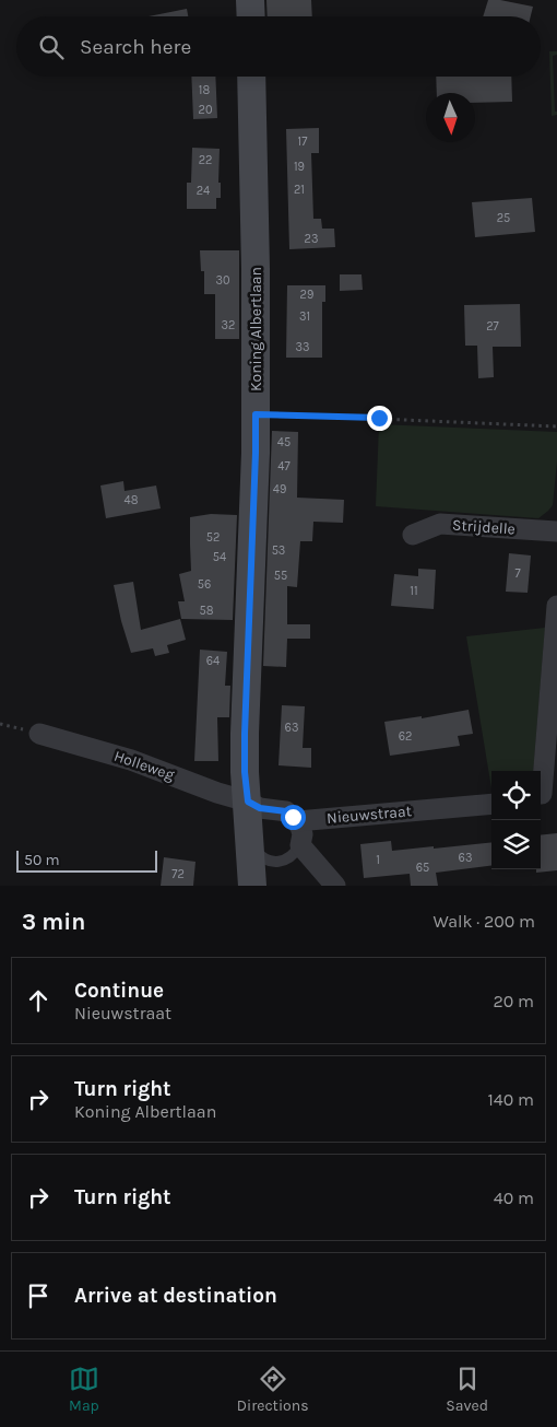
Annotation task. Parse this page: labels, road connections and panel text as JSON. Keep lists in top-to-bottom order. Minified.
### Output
{"streets":{"street":["Koning Albertlaan","Strijdelle","Holleweg","Nieuwstraat"]},"crossings":[["Koning Albertlaan","Holleweg"]],"house_numbers":["18","20","17","22","19","21","24","25","23","30","29","31","32","27","33","45","47","49","48","52","53","54","7","55","56","11","58","64","63","62","63","1","65","72"],"scale_bar":"50 m","north":"bottom","page":{"search":"Search here","scale":"50 m","heading":["3 min","Walk · 200 m"],"list":[["Continue","Nieuwstraat","20 m"],["Turn right","Koning Albertlaan","140 m"],["Turn right","40 m"],"Arrive at destination"],"nav":["Map","Directions","Saved"]}}
